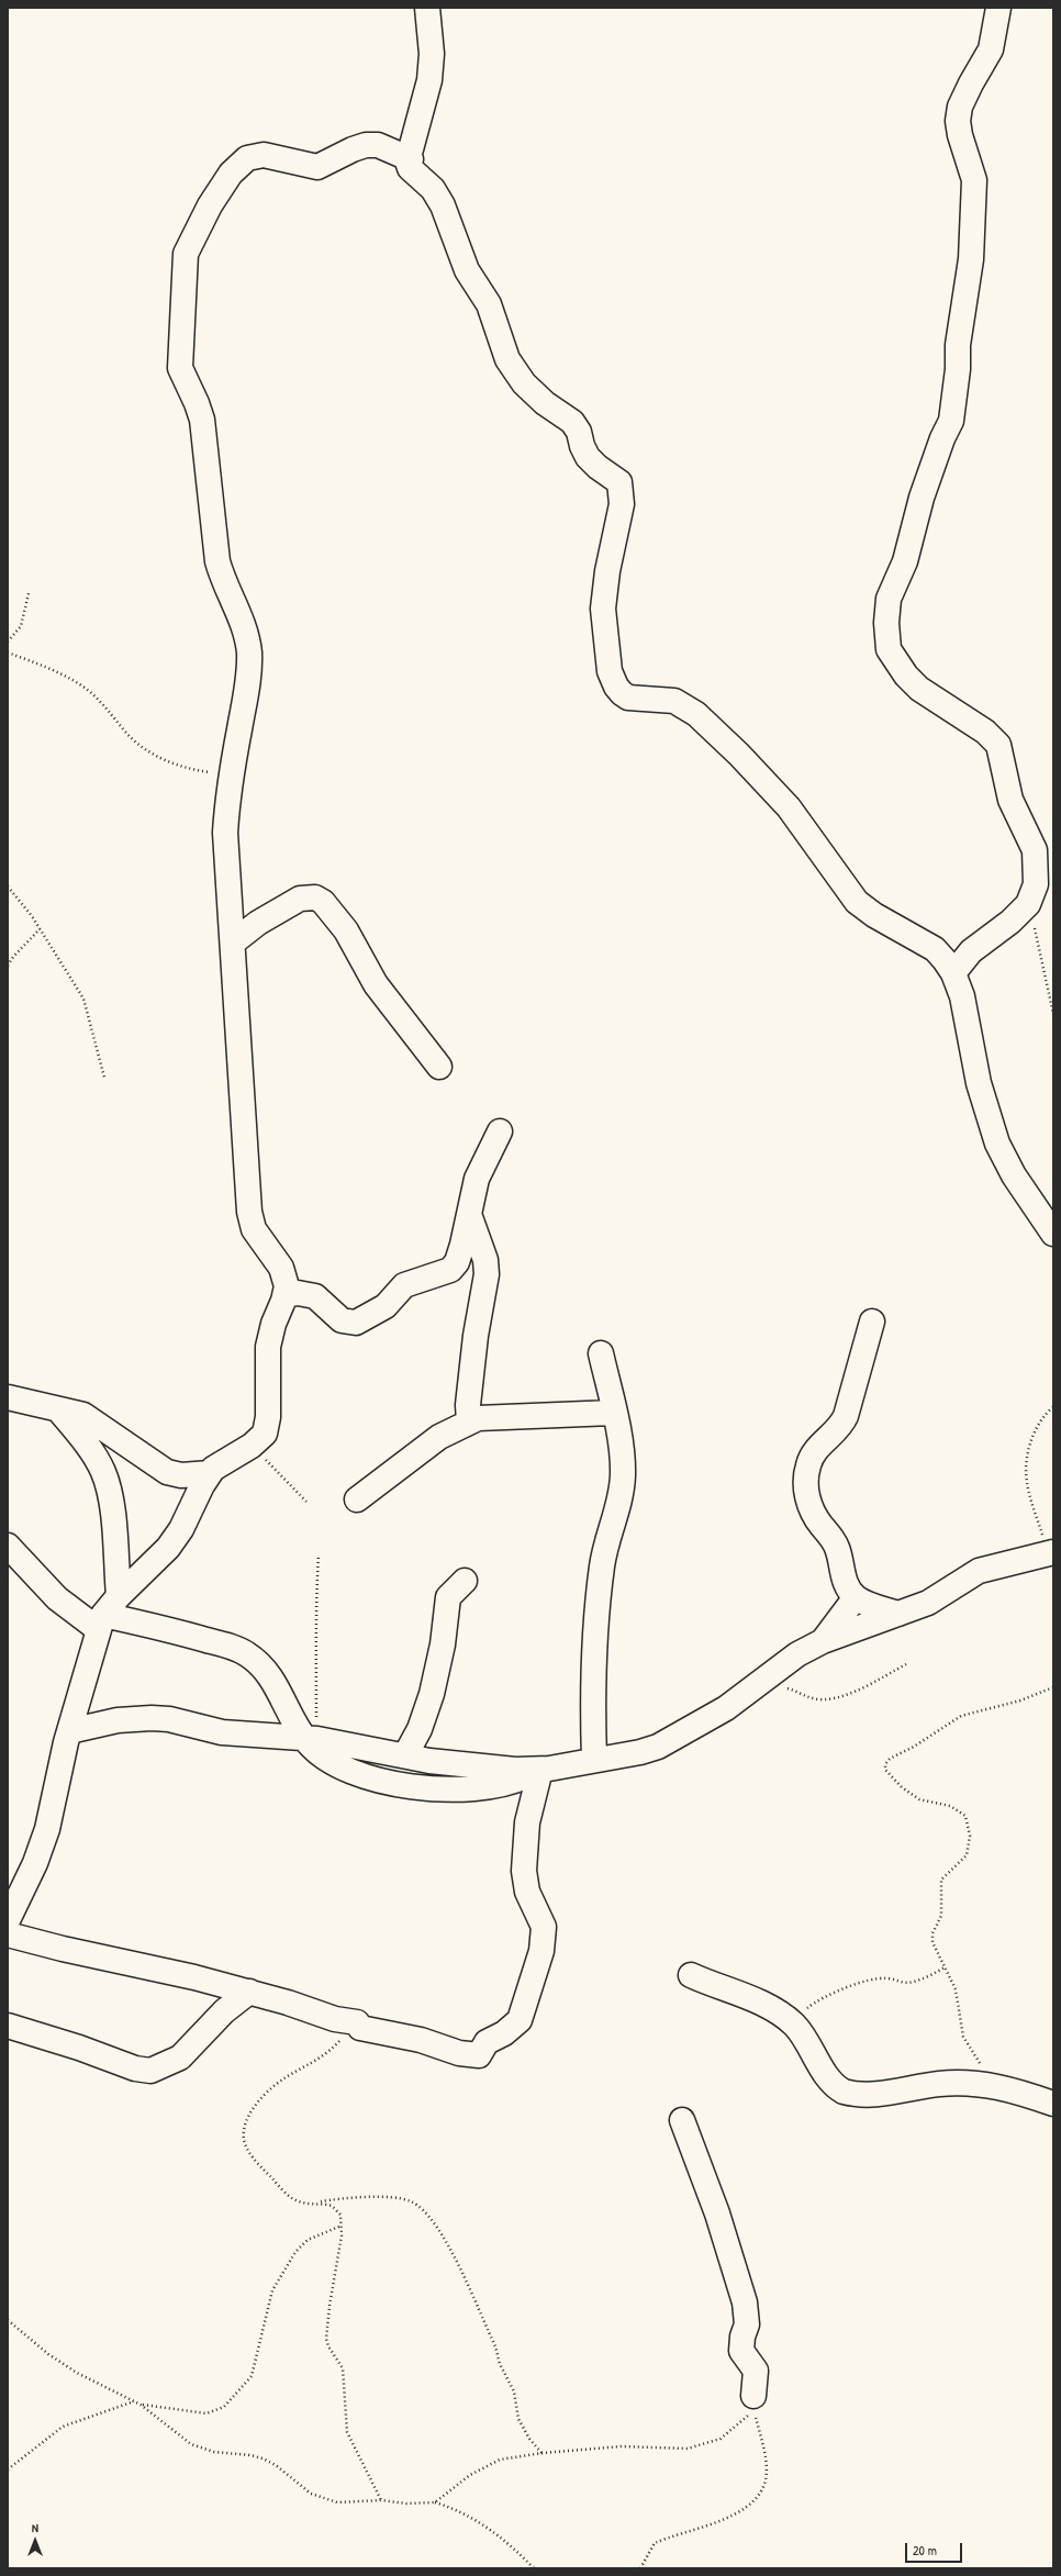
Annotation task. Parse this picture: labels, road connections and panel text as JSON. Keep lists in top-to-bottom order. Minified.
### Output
{"scale_bar":"20 m","north":"top"}
